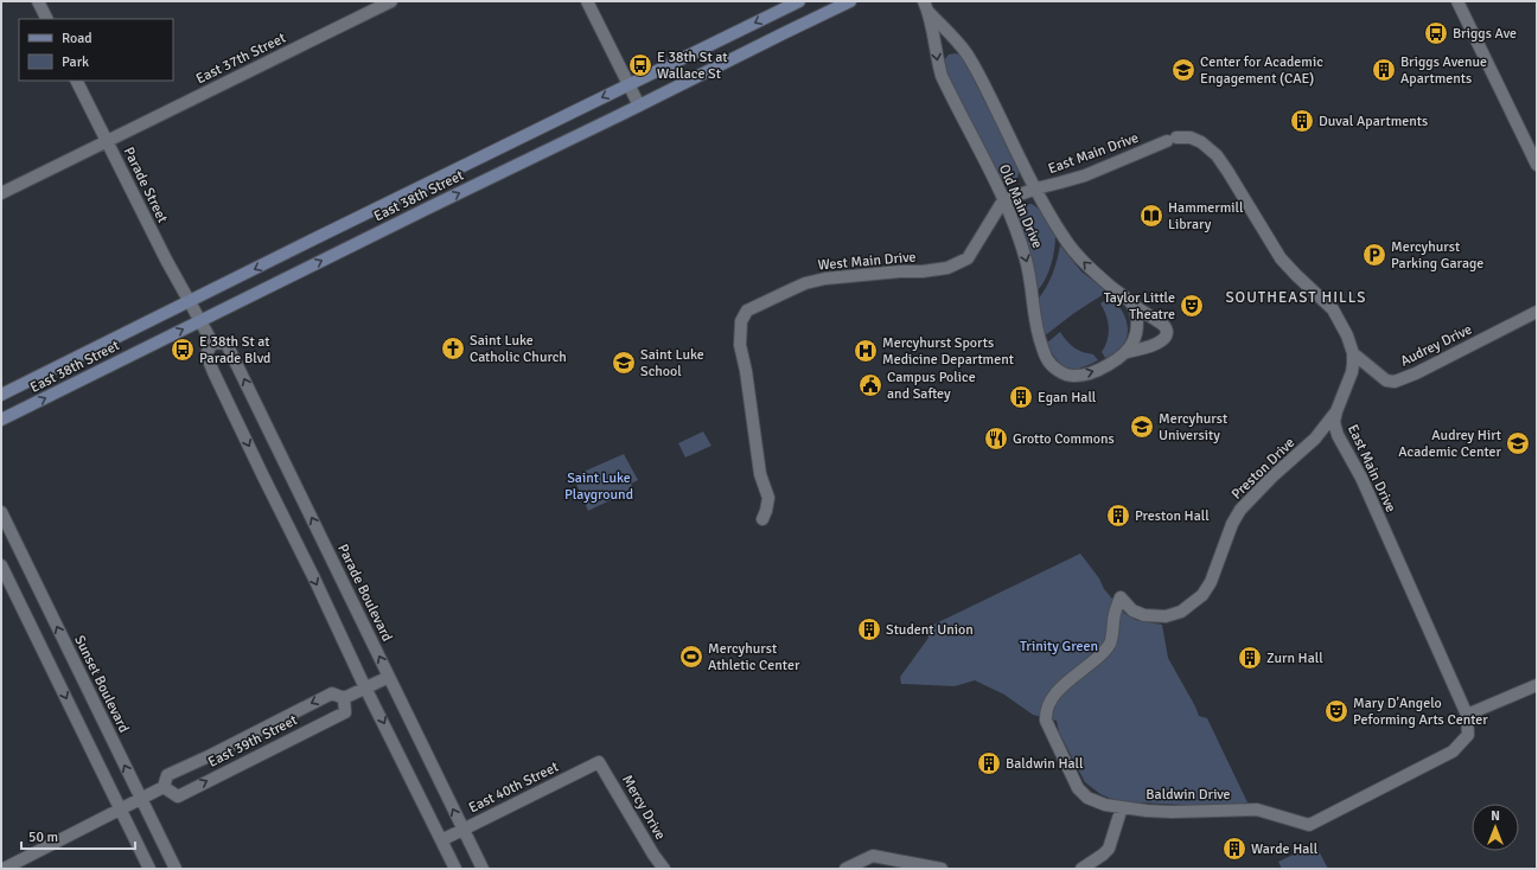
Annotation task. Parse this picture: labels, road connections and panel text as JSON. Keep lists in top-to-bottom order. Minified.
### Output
{"streets":{"main road":["East 38th Street"],"street":["East 37th Street","East Main Drive","Parade Street","Old Main Drive","West Main Drive","Audrey Drive","Preston Drive","Parade Boulevard","Sunset Boulevard","East 39th Street","East 40th Street","Baldwin Drive","Mercy Drive"]},"crossings":[["East 37th Street","Parade Street"],["East Main Drive","Old Main Drive"],["East Main Drive","West Main Drive"],["East Main Drive","Audrey Drive"],["East Main Drive","Preston Drive"],["East Main Drive","Baldwin Drive"],["Parade Street","East 38th Street"],["Old Main Drive","West Main Drive"],["Preston Drive","Baldwin Drive"],["Parade Boulevard","East 39th Street"],["Parade Boulevard","East 40th Street"],["Sunset Boulevard","East 39th Street"],["East 40th Street","Mercy Drive"]],"districts":["SOUTHEAST HILLS"],"parks":["Saint Luke Playground","Trinity Green"],"places":{"bus stop":["Briggs Ave","E 38th St at Wallace St","E 38th St at Parade Blvd"],"school or university":["Center for Academic Engagement (CAE)","Saint Luke School","Mercyhurst University","Audrey Hirt Academic Center"],"building":["Briggs Avenue Apartments","Duval Apartments","Egan Hall","Preston Hall","Student Union","Zurn Hall","Baldwin Hall","Warde Hall"],"library":["Hammermill Library"],"parking":["Mercyhurst Parking Garage"],"theatre":["Taylor Little Theatre","Mary D'Angelo Peforming Arts Center"],"church":["Saint Luke Catholic Church"],"hospital":["Mercyhurst Sports Medicine Department"],"public building":["Campus Police and Saftey"],"restaurant":["Grotto Commons"],"sports":["Mercyhurst Athletic Center"]},"legend":["Road","Park"],"scale_bar":"50 m","north":"top"}
